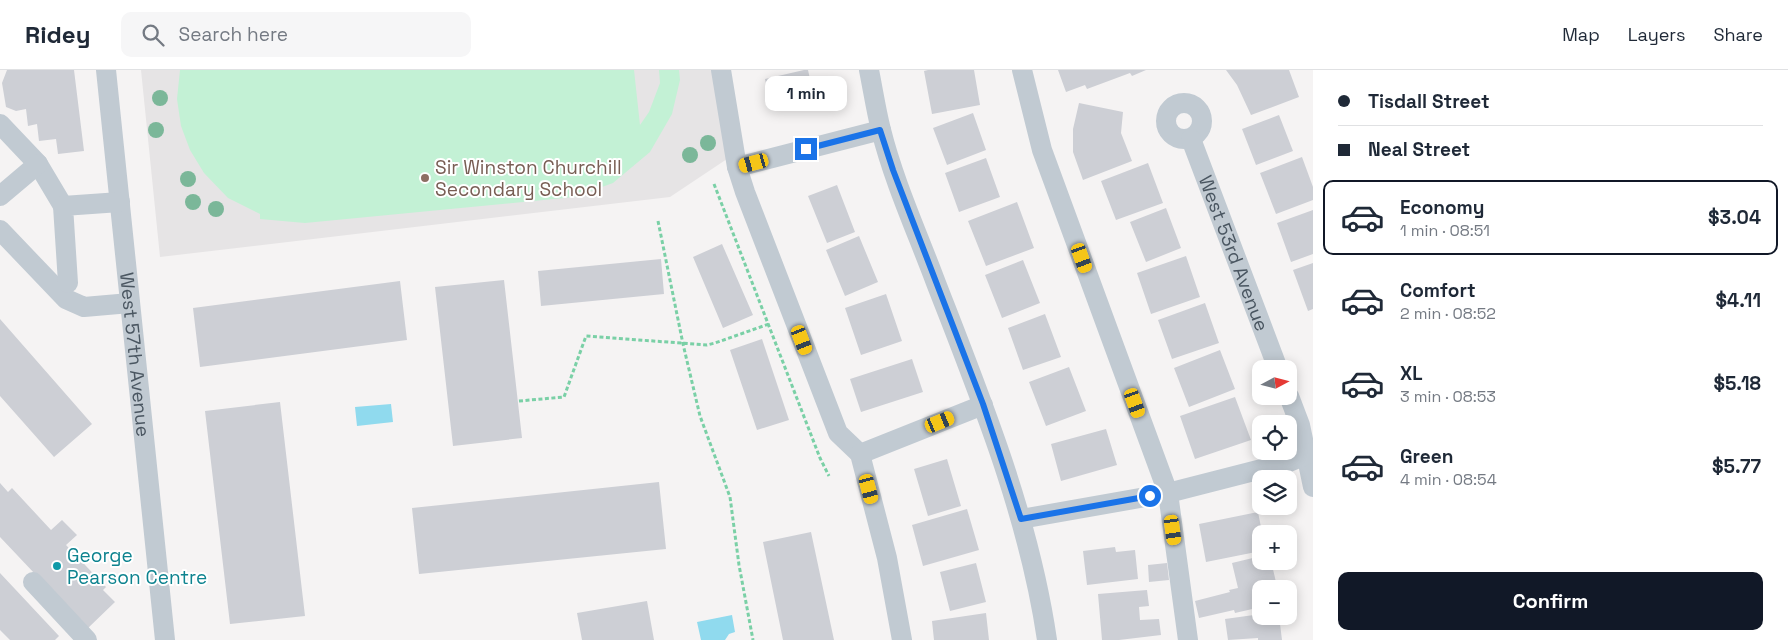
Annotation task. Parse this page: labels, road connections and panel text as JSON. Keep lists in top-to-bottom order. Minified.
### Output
{"streets":{"street":["West 53rd Avenue","West 57th Avenue"]},"places":["Sir Winston Churchill Secondary School","George Pearson Centre"],"north":"right","page":{"header":"Ridey","search":"Search here","nav":["Map","Layers","Share"],"banner":["Tisdall Street","Neal Street"],"bubble":"1 min","list":[{"name":"Economy","note":"1 min · 08:51","value":"$3.04"},{"name":"Comfort","note":"2 min · 08:52","value":"$4.11"},{"name":"XL","note":"3 min · 08:53","value":"$5.18"},{"name":"Green","note":"4 min · 08:54","value":"$5.77"}],"map_buttons":["+","−"],"buttons":"Confirm"}}
